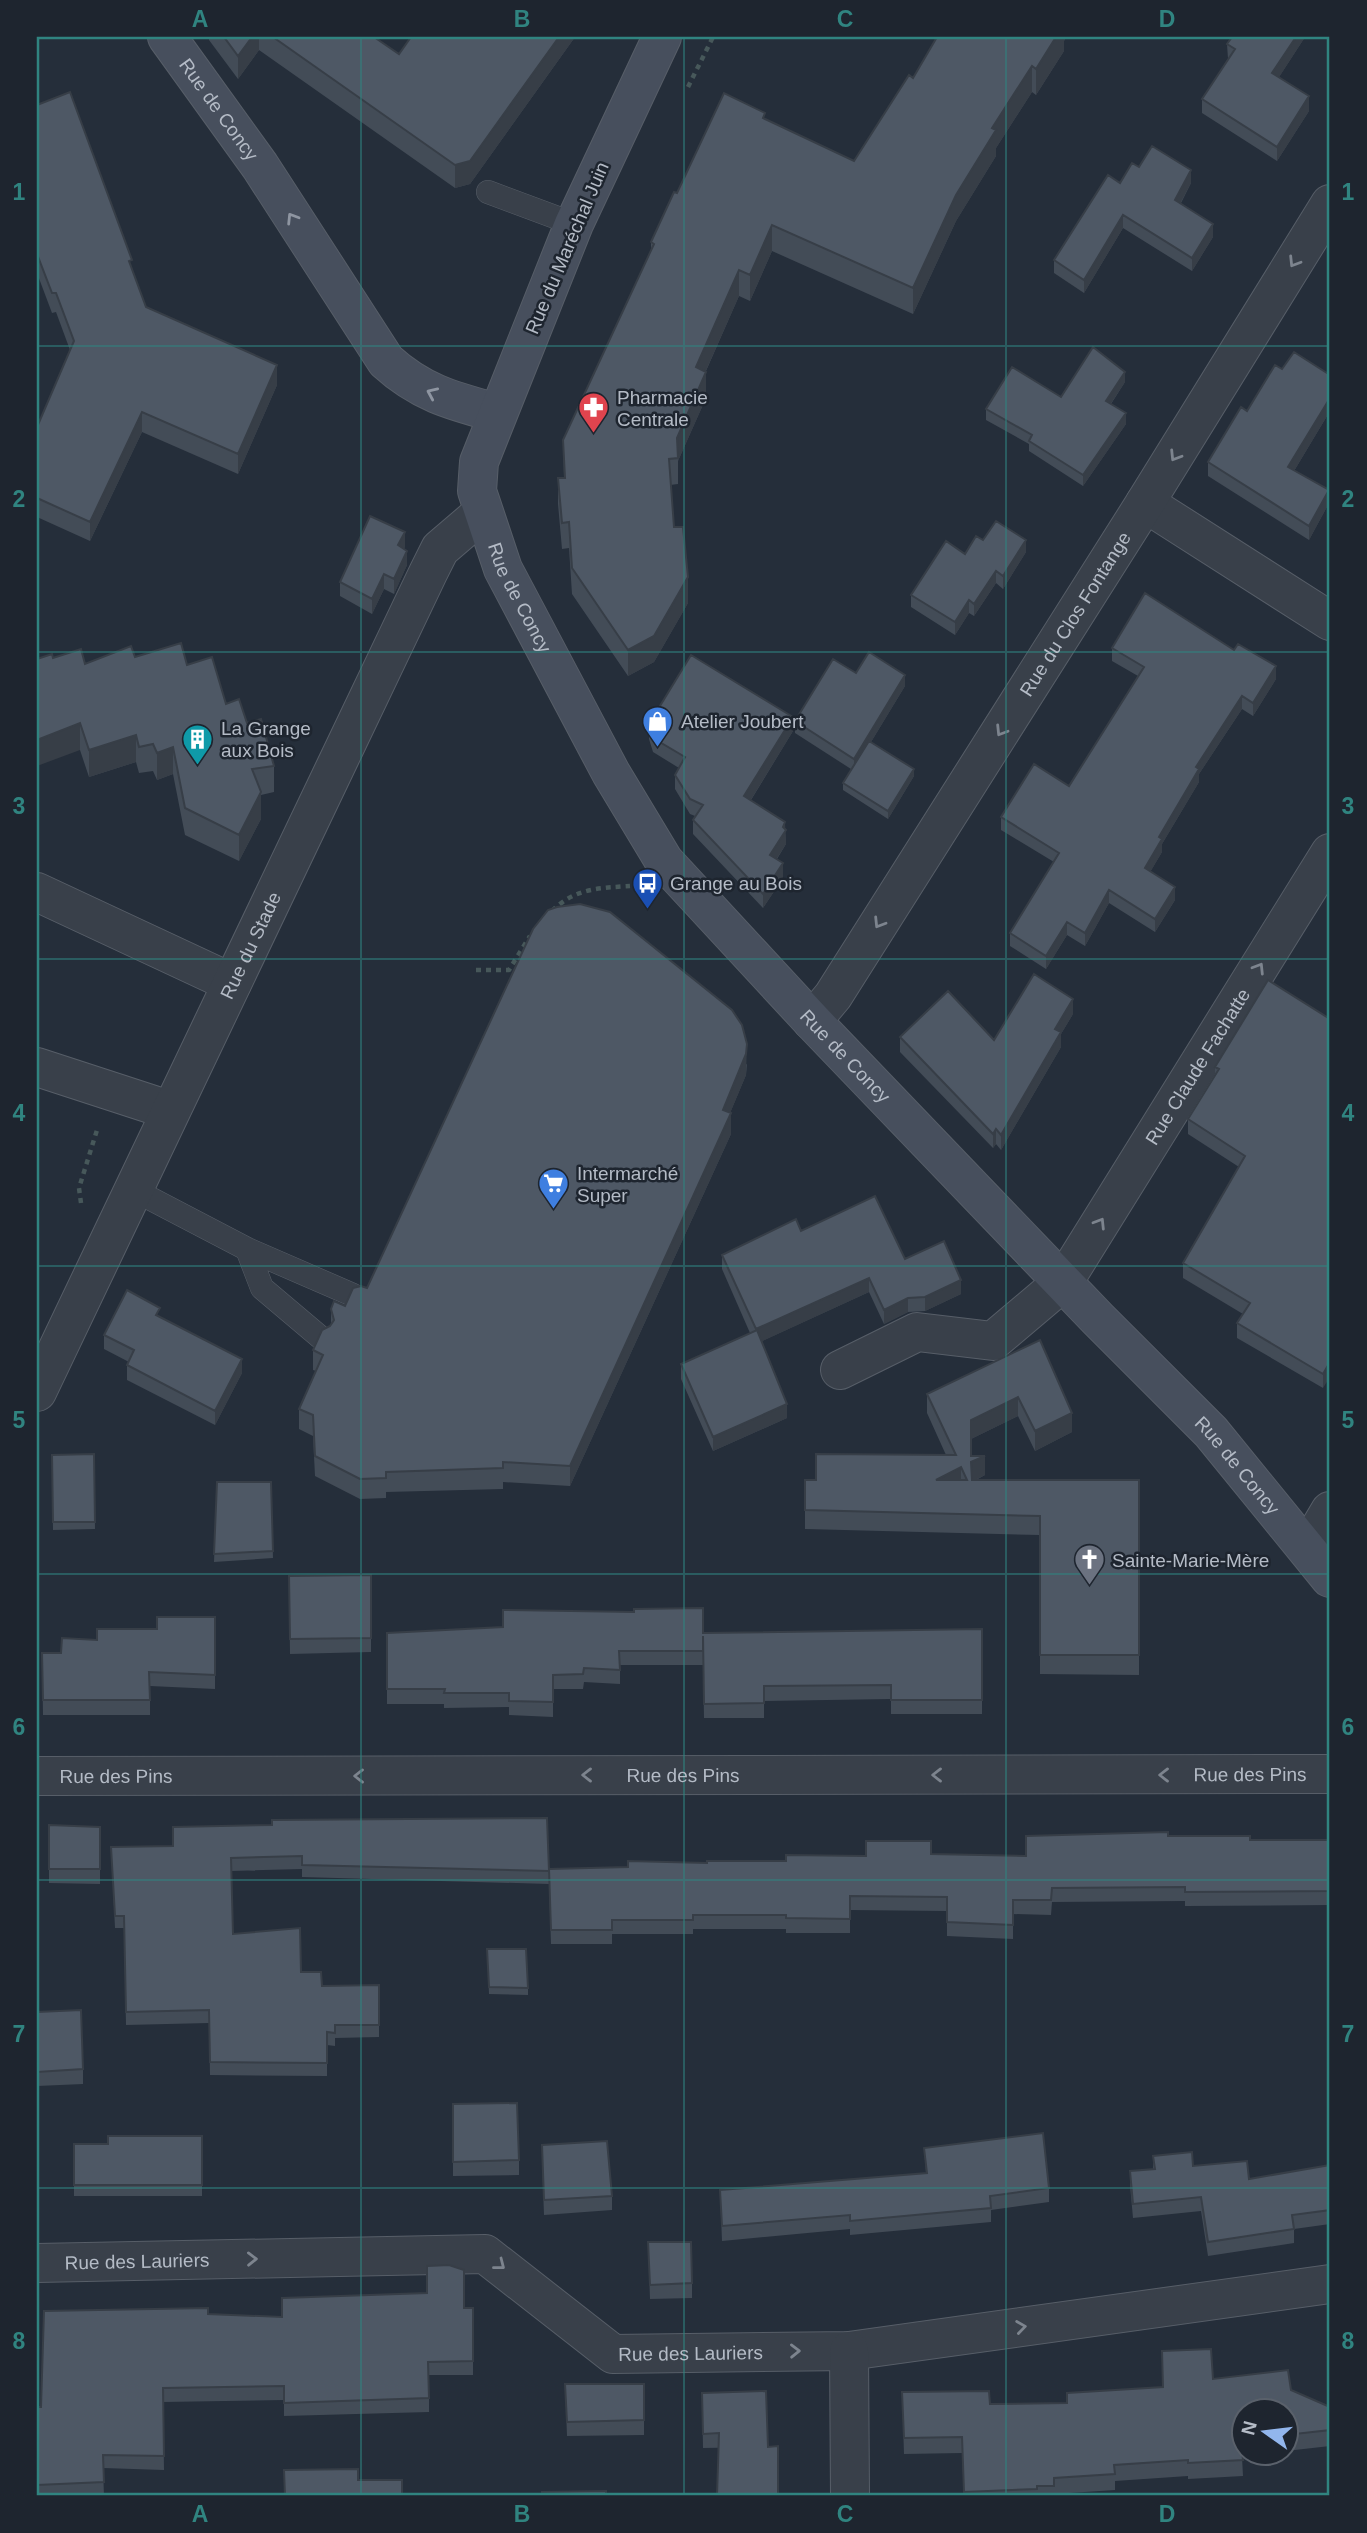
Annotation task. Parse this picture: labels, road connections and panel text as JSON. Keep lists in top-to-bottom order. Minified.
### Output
{"streets":{"street":["Rue de Concy","Rue du Maréchal Juin","Rue du Clos Fontange","Rue du Stade","Rue Claude Fachatte","Rue des Pins","Rue des Lauriers"]},"crossings":[["Rue de Concy","Rue du Maréchal Juin"],["Rue de Concy","Rue du Clos Fontange"],["Rue de Concy","Rue du Stade"],["Rue de Concy","Rue Claude Fachatte"]],"one_way":["Rue du Clos Fontange","Rue Claude Fachatte","Rue des Pins","Rue des Lauriers"],"places":{"pharmacy":["Pharmacie Centrale"],"shop":["Atelier Joubert"],"building":["La Grange aux Bois"],"bus stop":["Grange au Bois"],"supermarket":["Intermarché Super"],"church":["Sainte-Marie-Mère"]},"north":"left","grid":{"columns":["A","B","C","D"],"rows":["1","2","3","4","5","6","7","8"]}}
